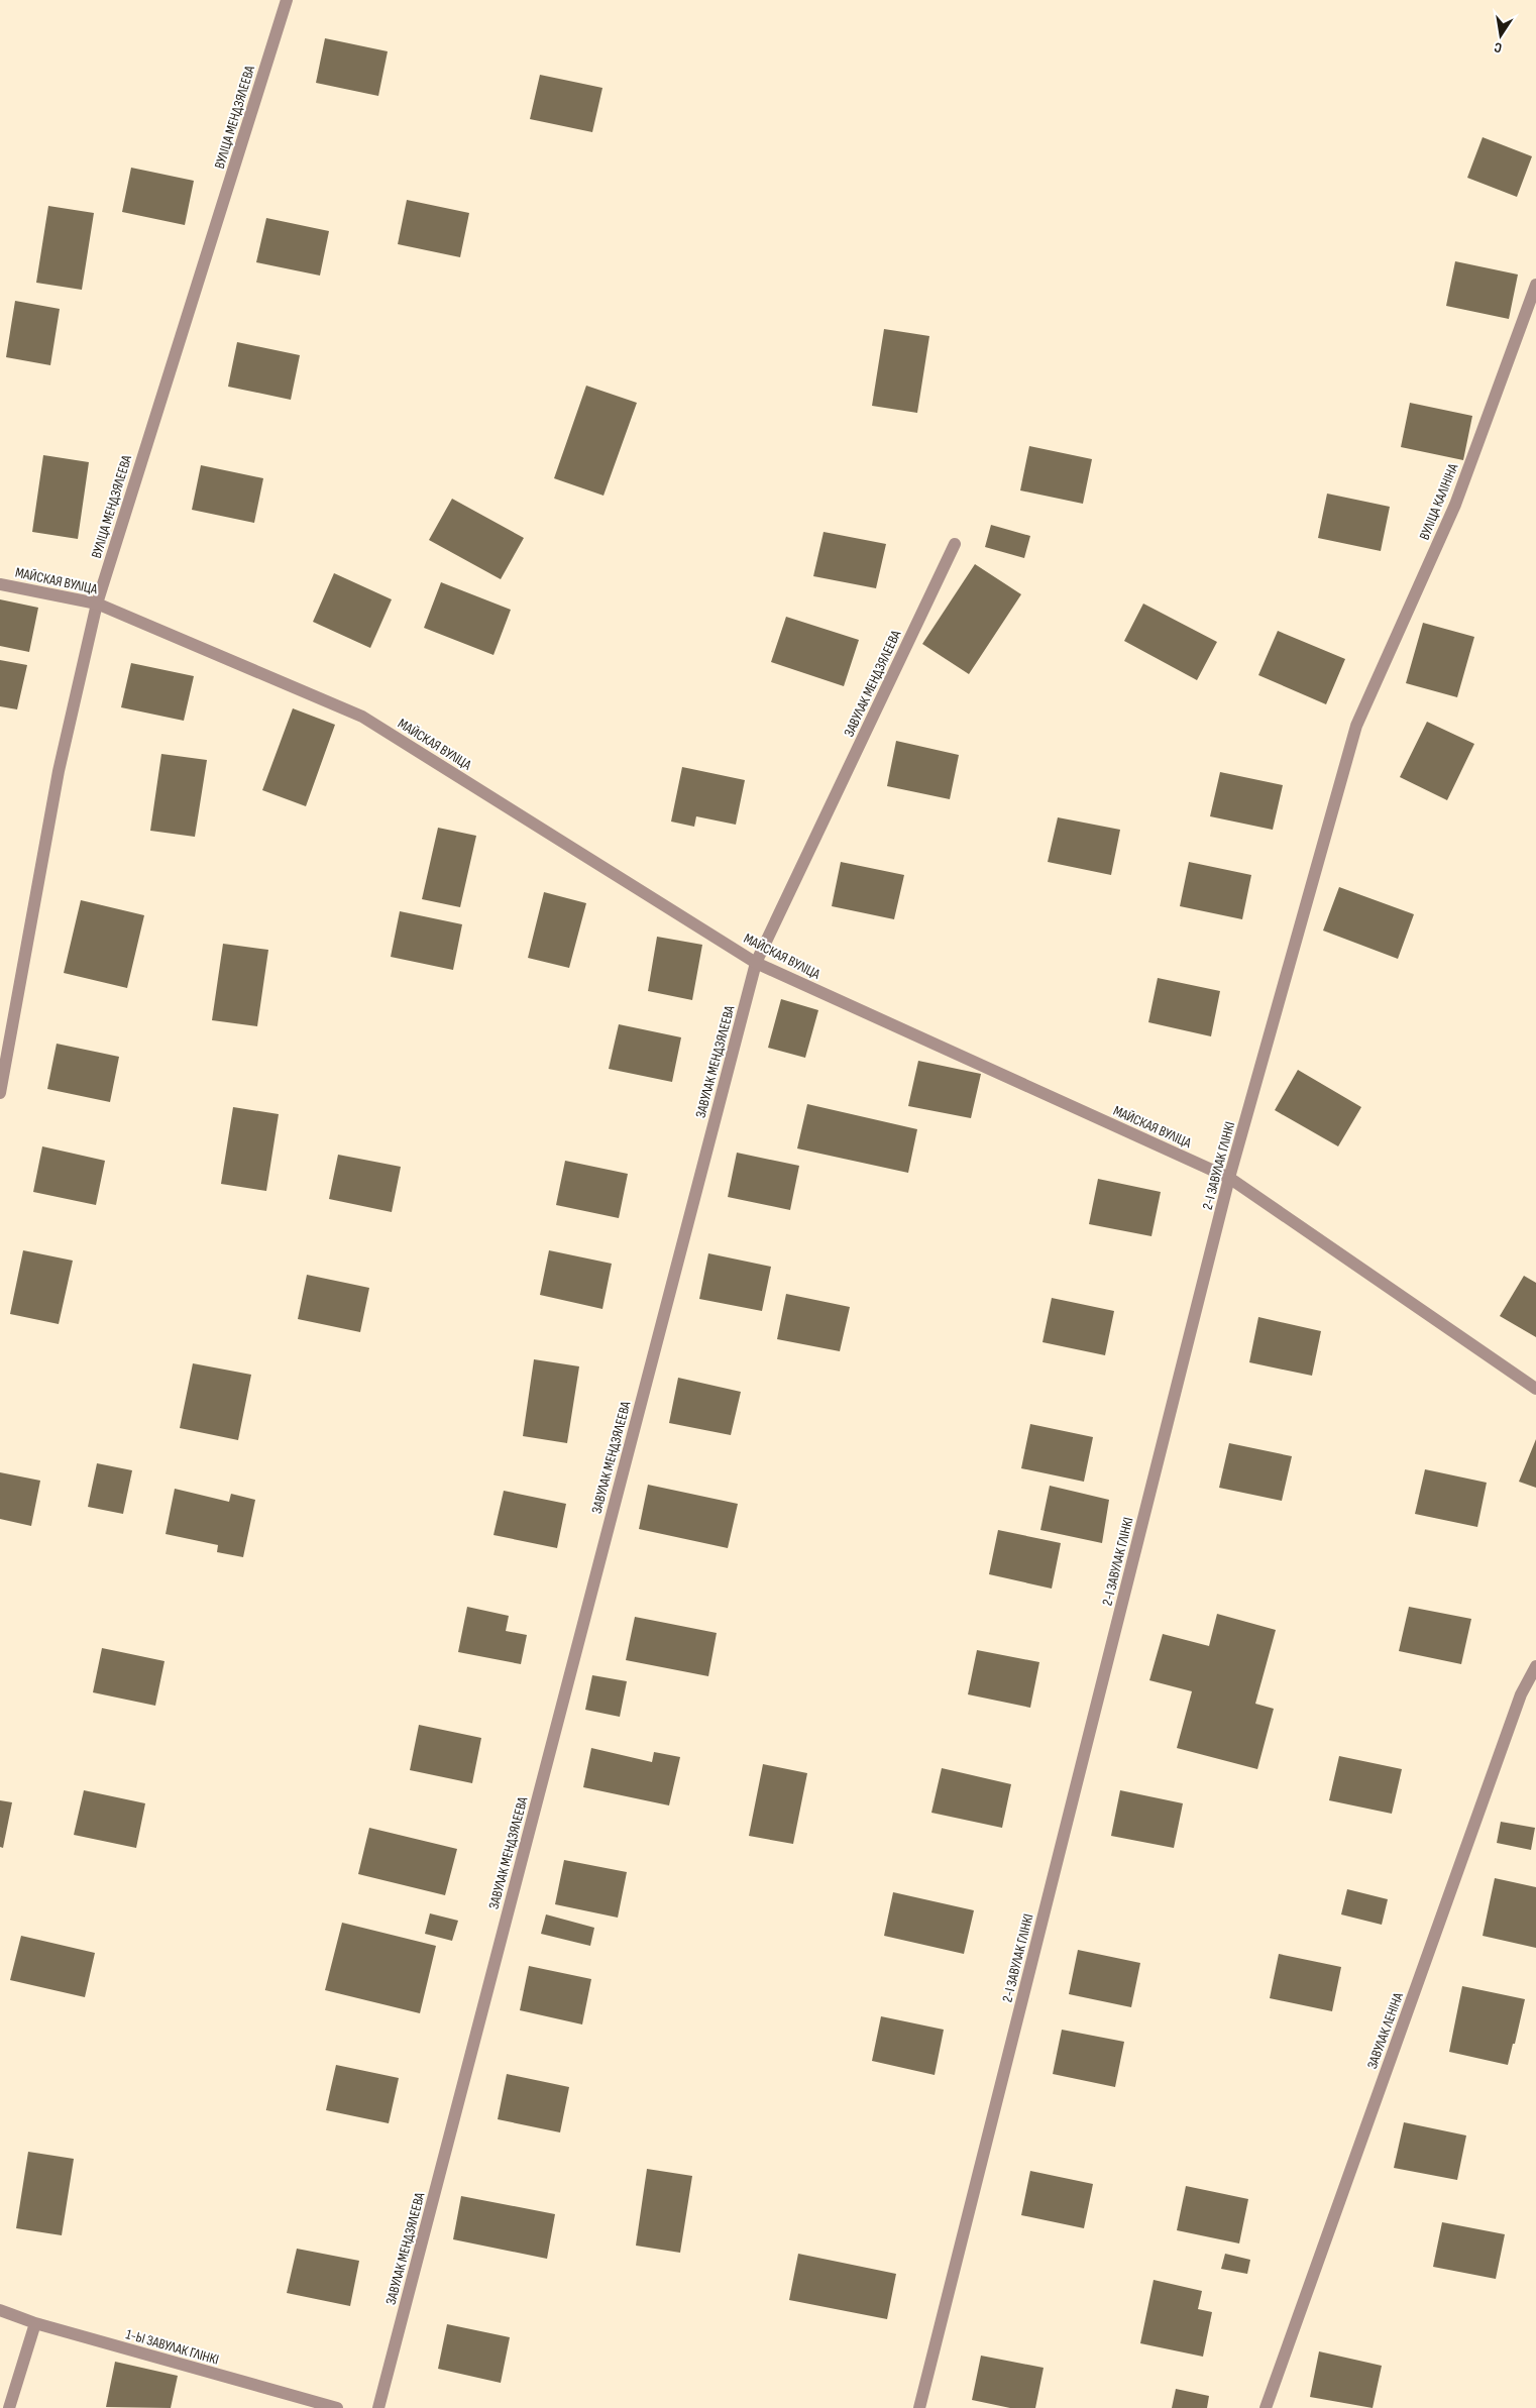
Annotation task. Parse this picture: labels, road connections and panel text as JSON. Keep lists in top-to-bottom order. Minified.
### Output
{"streets":{"street":["ВУЛІЦА МЕНДЗЯЛЕЕВА","ВУЛІЦА КАЛІНІНА","МАЙСКАЯ ВУЛІЦА","ЗАВУЛАК МЕНДЗЯЛЕЕВА","2-І ЗАВУЛАК ГЛІНКІ","ЗАВУЛАК ЛЕНІНА","1-Ы ЗАВУЛАК ГЛІНКІ"]},"crossings":[["ВУЛІЦА МЕНДЗЯЛЕЕВА","МАЙСКАЯ ВУЛІЦА"],["ВУЛІЦА КАЛІНІНА","2-І ЗАВУЛАК ГЛІНКІ"],["МАЙСКАЯ ВУЛІЦА","ЗАВУЛАК МЕНДЗЯЛЕЕВА"],["МАЙСКАЯ ВУЛІЦА","2-І ЗАВУЛАК ГЛІНКІ"]],"north":"bottom"}
